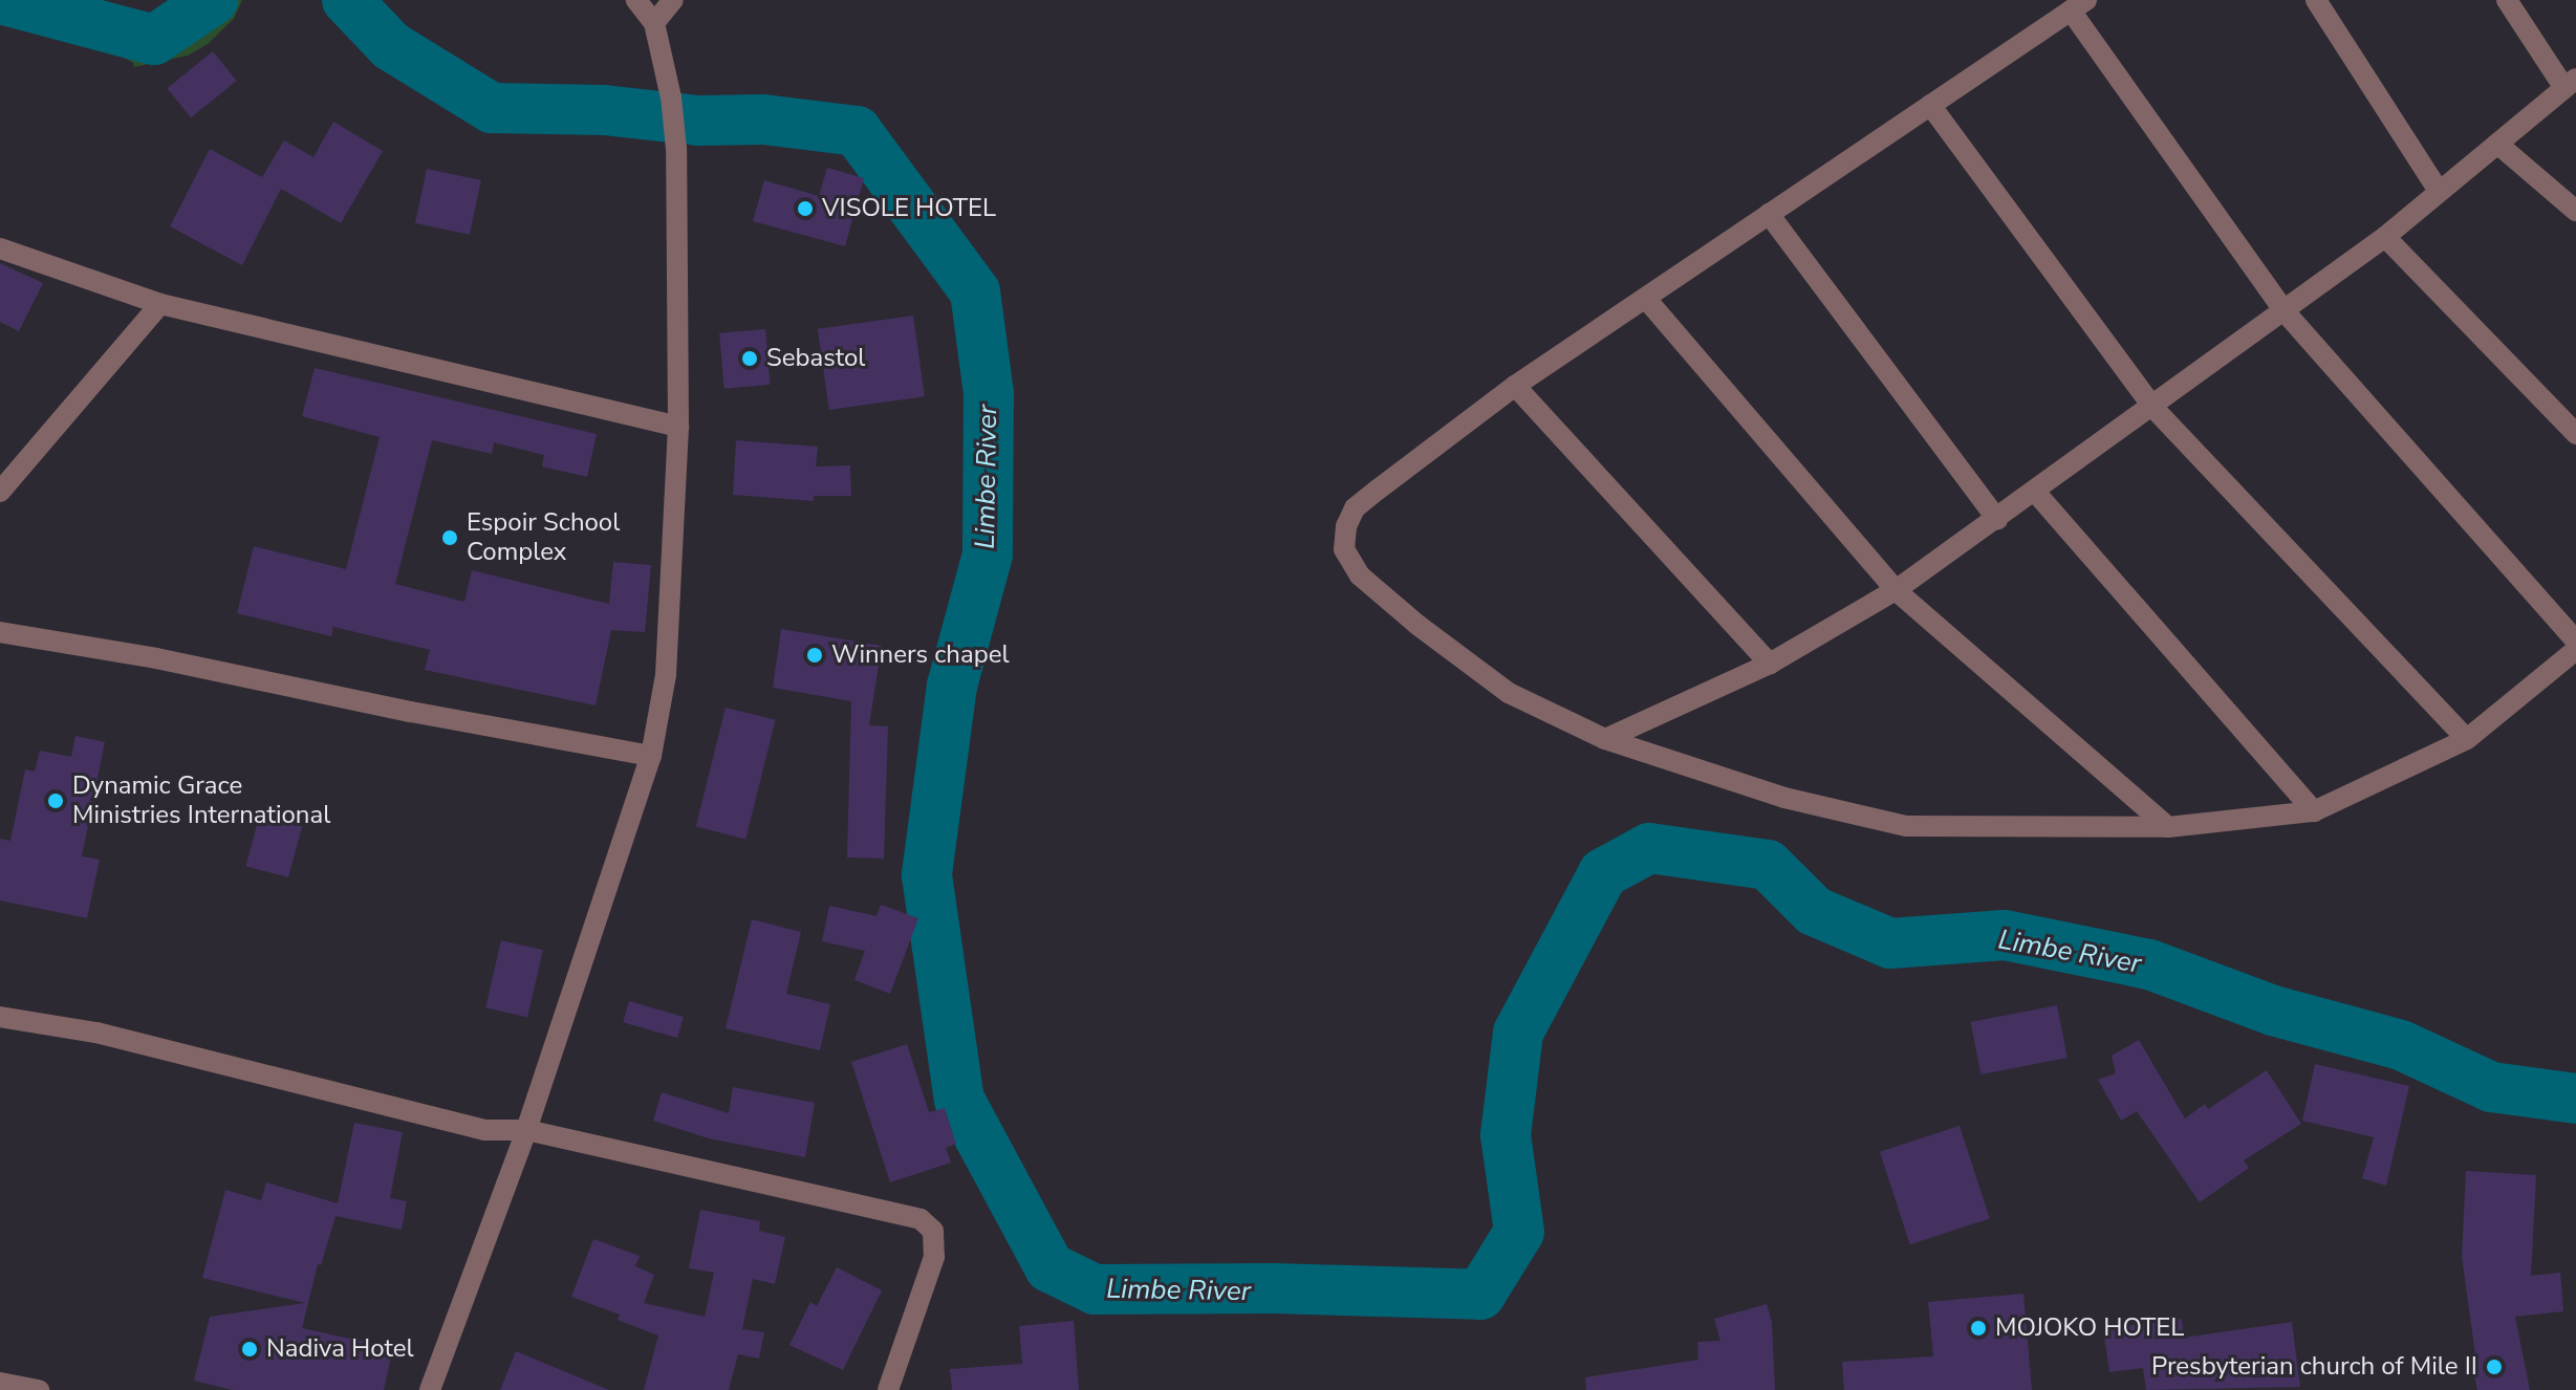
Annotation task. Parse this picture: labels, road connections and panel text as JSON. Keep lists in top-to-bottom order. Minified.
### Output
{"water":["Limbe River"],"places":["VISOLE HOTEL","Sebastol","Espoir School Complex","Winners chapel","Dynamic Grace Ministries International","MOJOKO HOTEL","Nadiva Hotel","Presbyterian church of Mile II"]}
